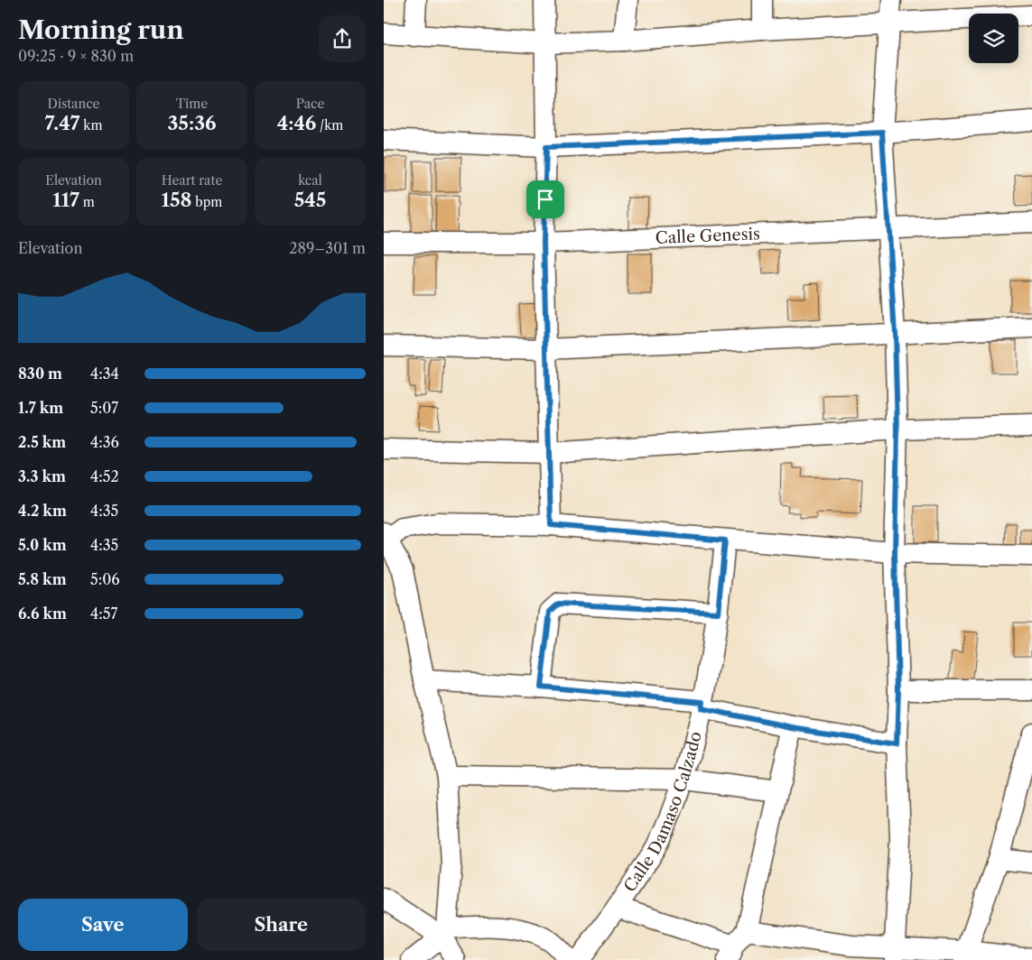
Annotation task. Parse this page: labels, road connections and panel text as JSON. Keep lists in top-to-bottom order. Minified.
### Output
{"streets":{"street":["Calle Genesis","Calle Damaso Calzado"]},"page":{"heading":["Morning run","09:25 · 9 × 830 m"],"stats":[["Distance","7.47 km"],["Time","35:36"],["Pace","4:46 /km"],["Elevation","117 m"],["Heart rate","158 bpm"],["kcal","545"]],"chart":["Elevation","289–301 m"],"list":[{"name":"830 m","note":"4:34"},{"name":"1.7 km","note":"5:07"},{"name":"2.5 km","note":"4:36"},{"name":"3.3 km","note":"4:52"},{"name":"4.2 km","note":"4:35"},{"name":"5.0 km","note":"4:35"},{"name":"5.8 km","note":"5:06"},{"name":"6.6 km","note":"4:57"}],"buttons":["Save","Share"]}}
